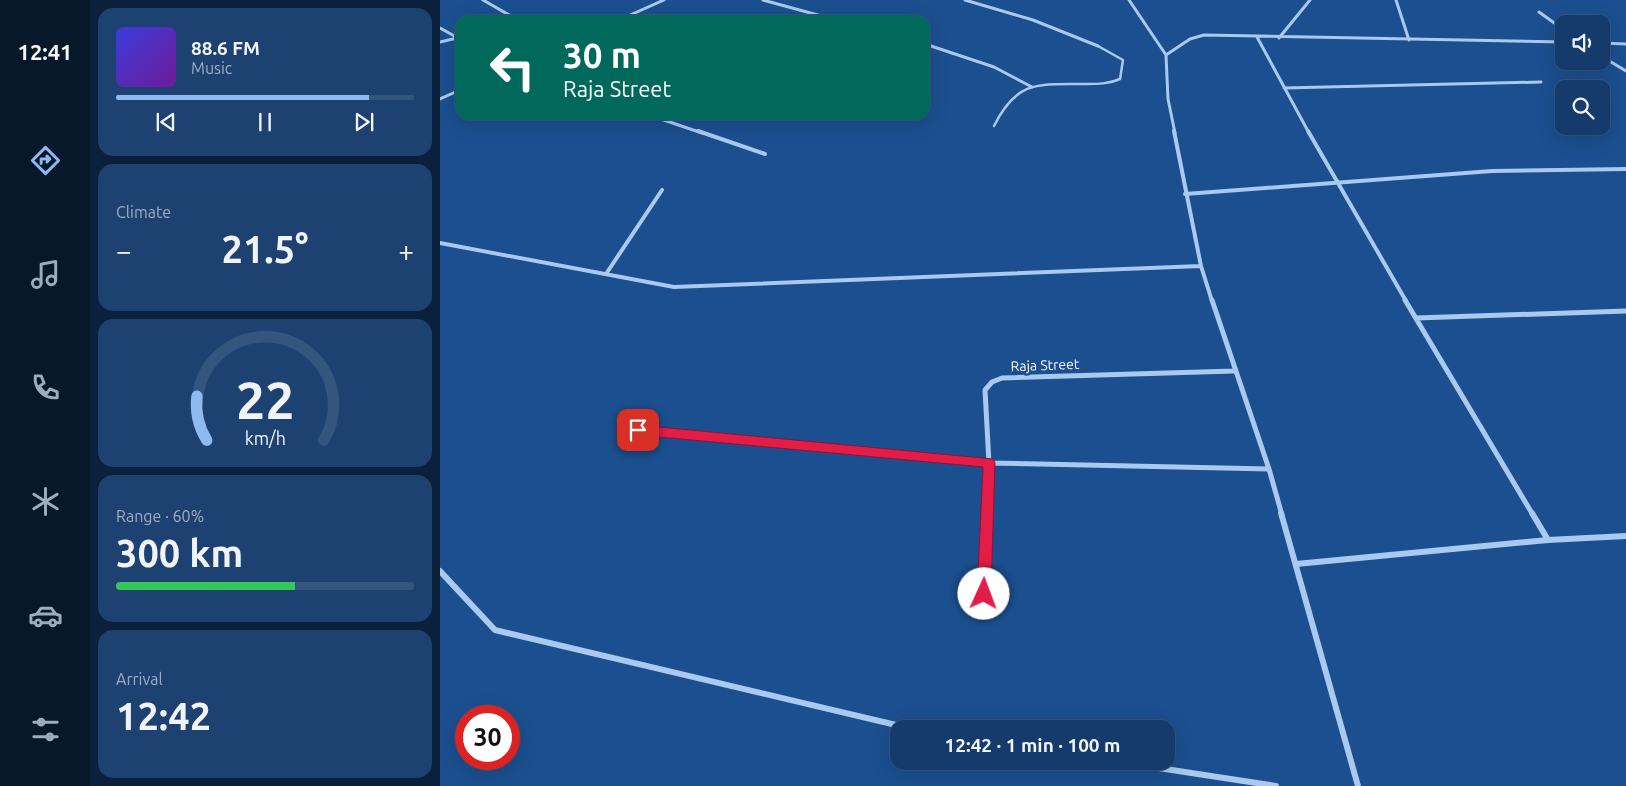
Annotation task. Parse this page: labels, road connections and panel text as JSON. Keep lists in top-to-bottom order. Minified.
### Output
{"streets":{"street":["Raja Street"]},"page":{"tabs":"12:41","turn":["30 m","Raja Street"],"song":["88.6 FM","Music"],"tile":["Climate",["Range · 60%","300 km"],["Arrival","12:42"]],"heat":["−","21.5°","+"],"limit":"30","trip":"12:42 · 1 min · 100 m","gauge":["22","km/h"]}}
